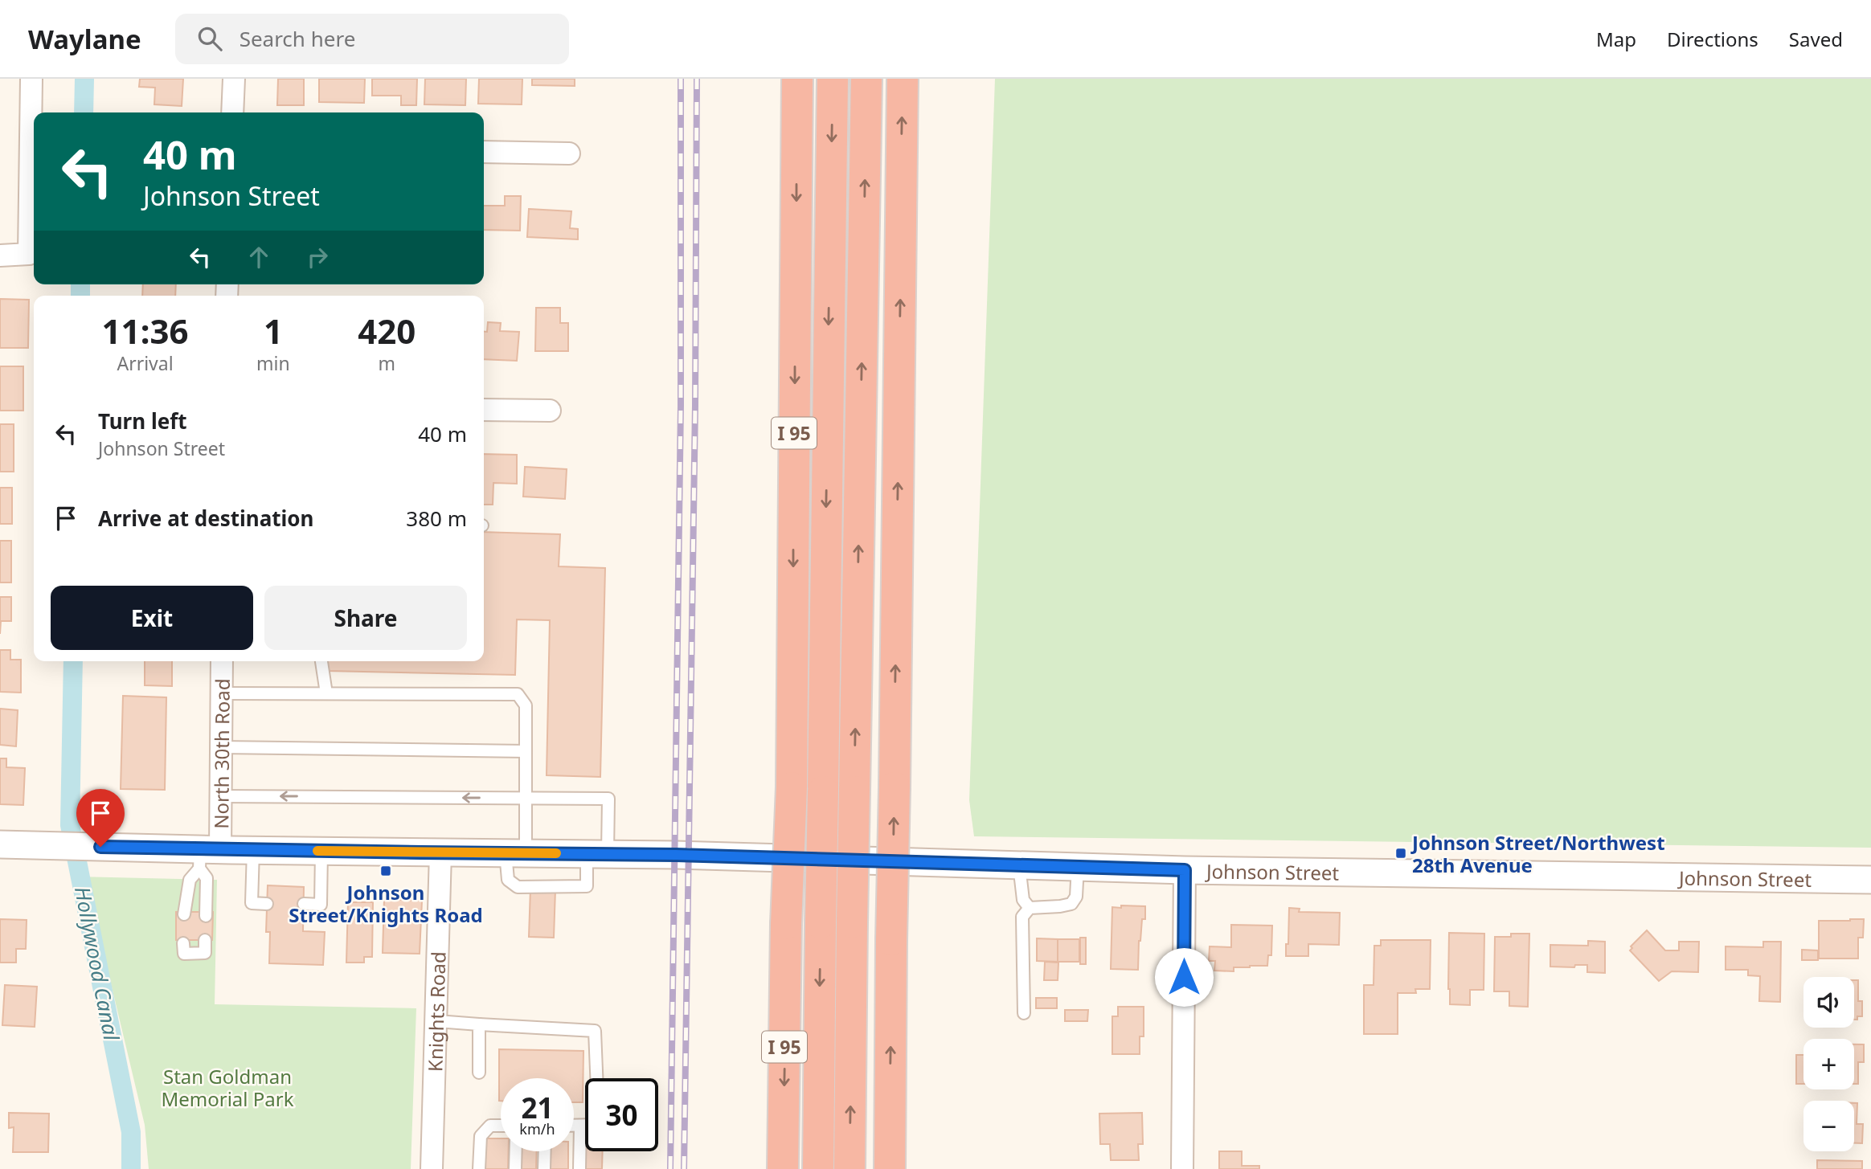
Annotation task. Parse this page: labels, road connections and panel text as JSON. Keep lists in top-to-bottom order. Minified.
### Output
{"streets":{"highway":["I 95"],"street":["North 30th Road","Johnson Street","Knights Road"]},"crossings":[["North 30th Road","Johnson Street"],["Johnson Street","Knights Road"]],"water":["Hollywood Canal"],"parks":["Stan Goldman Memorial Park"],"places":{"transit":["Johnson Street/Northwest 28th Avenue","Johnson Street/Knights Road"]},"page":{"header":"Waylane","search":"Search here","nav":["Map","Directions","Saved"],"turn":["40 m","Johnson Street"],"eta":["11:36","Arrival","1","min","420","m"],"list":[{"name":"Turn left","note":"Johnson Street","value":"40 m"},{"name":"Arrive at destination","value":"380 m"}],"buttons":["Exit","Share"],"map_buttons":["+","−"],"speed":"21 km/h","limit":"30"}}
